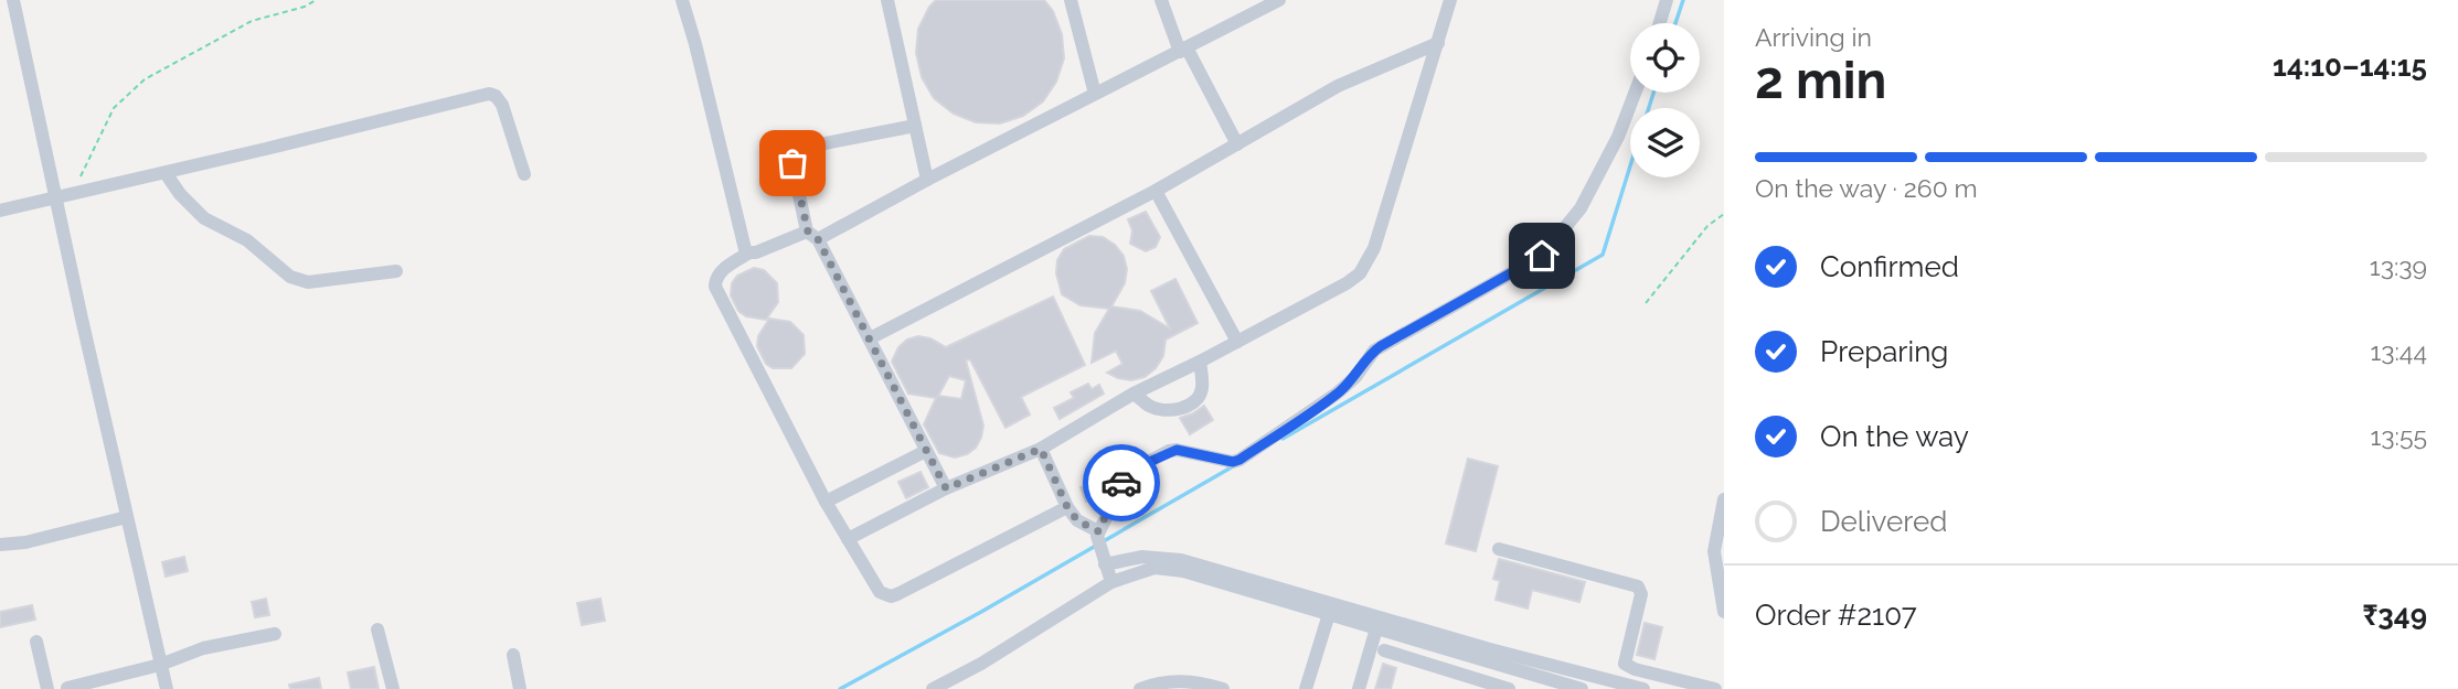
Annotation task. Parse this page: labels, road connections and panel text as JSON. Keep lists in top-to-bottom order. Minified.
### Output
{"page":{"heading":["2 min","Arriving in","14:10–14:15"],"panel":["Order #2107","₹349"],"bar":"On the way · 260 m","list":[["Confirmed","13:39"],["Preparing","13:44"],["On the way","13:55"],"Delivered"]}}
